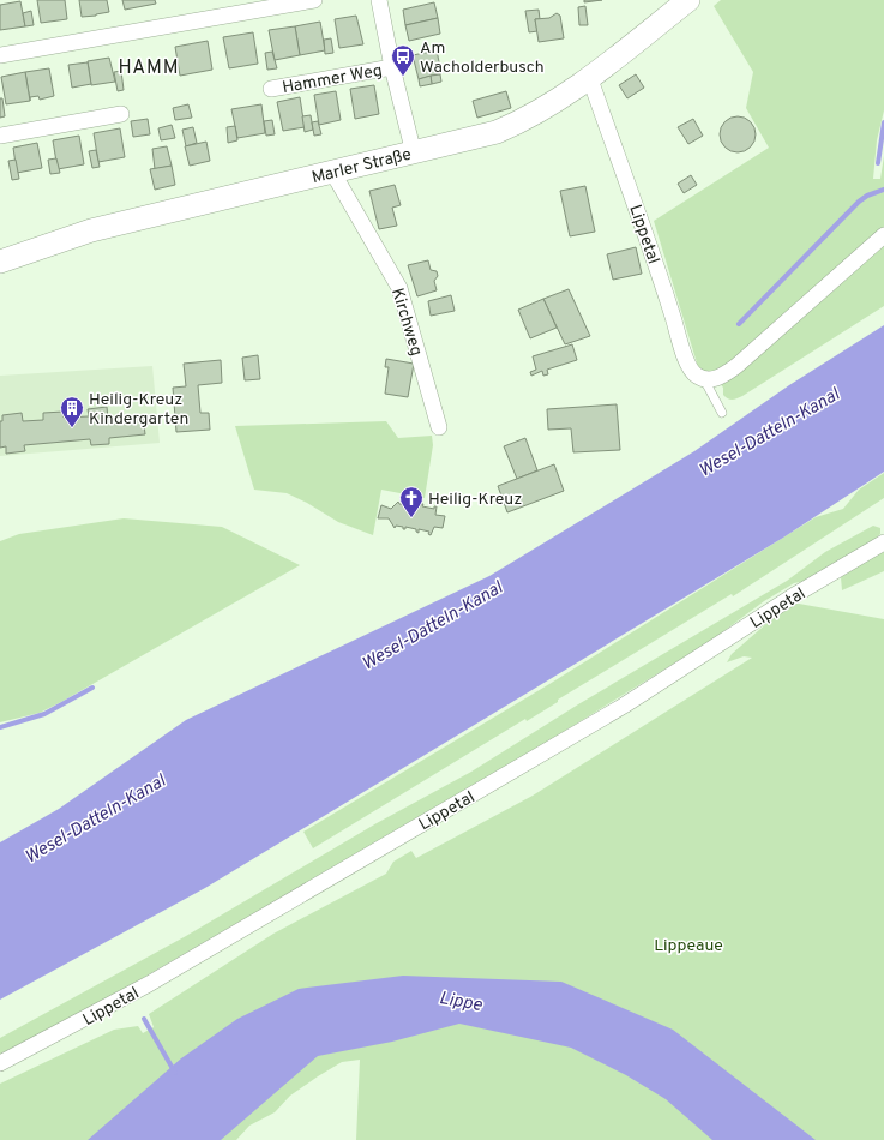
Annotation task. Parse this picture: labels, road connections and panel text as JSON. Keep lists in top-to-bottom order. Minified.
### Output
{"streets":{"main road":["Marler Straße"],"street":["Hammer Weg","Lippetal","Kirchweg"]},"crossings":[["Hammer Weg","Marler Straße"],["Marler Straße","Lippetal"],["Marler Straße","Kirchweg"]],"districts":["HAMM"],"water":["Wesel-Datteln-Kanal","Lippe"],"parks":["Lippeaue"],"places":{"bus stop":["Am Wacholderbusch"],"building":["Heilig-Kreuz Kindergarten"],"church":["Heilig-Kreuz"]}}
